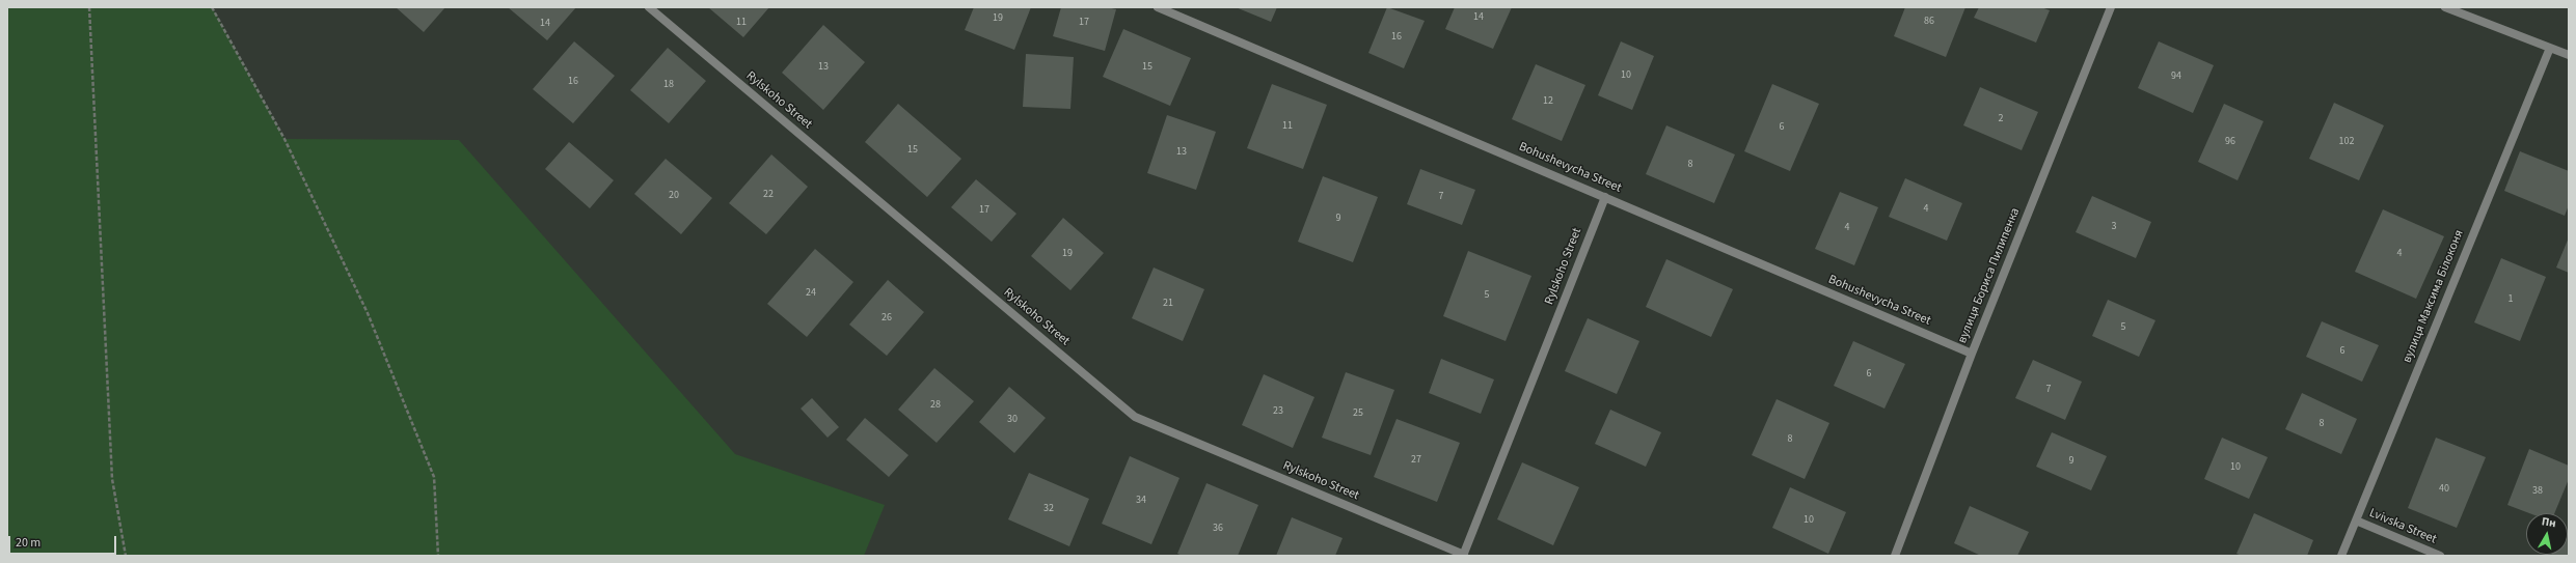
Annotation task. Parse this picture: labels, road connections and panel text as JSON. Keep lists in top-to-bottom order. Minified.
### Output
{"streets":{"street":["Rylskoho Street","Bohushevycha Street","вулиця Бориса Пилипенка","вулиця Максима Білоконя","Lvivska Street"]},"crossings":[["Rylskoho Street","Bohushevycha Street"],["Bohushevycha Street","вулиця Бориса Пилипенка"],["вулиця Максима Білоконя","Lvivska Street"]],"house_numbers":["14","19","86","11","17","14","16","13","15","10","94","16","18","12","2","11","6","96","102","15","13","8","22","20","7","4","17","9","3","4","19","4","24","5","1","21","26","5","6","6","7","28","23","25","30","8","8","27","9","10","40","38","34","32","10","36"],"scale_bar":"20 m","north":"top"}
